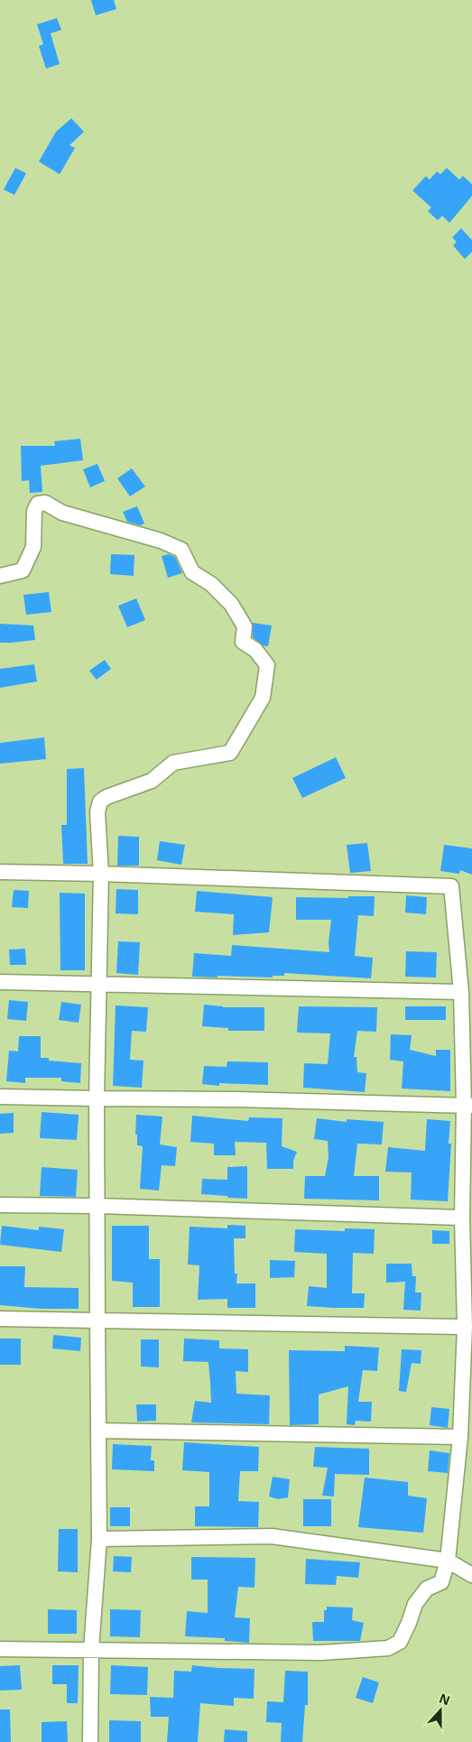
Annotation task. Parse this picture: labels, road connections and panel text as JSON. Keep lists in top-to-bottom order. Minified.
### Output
{"north":"top"}
